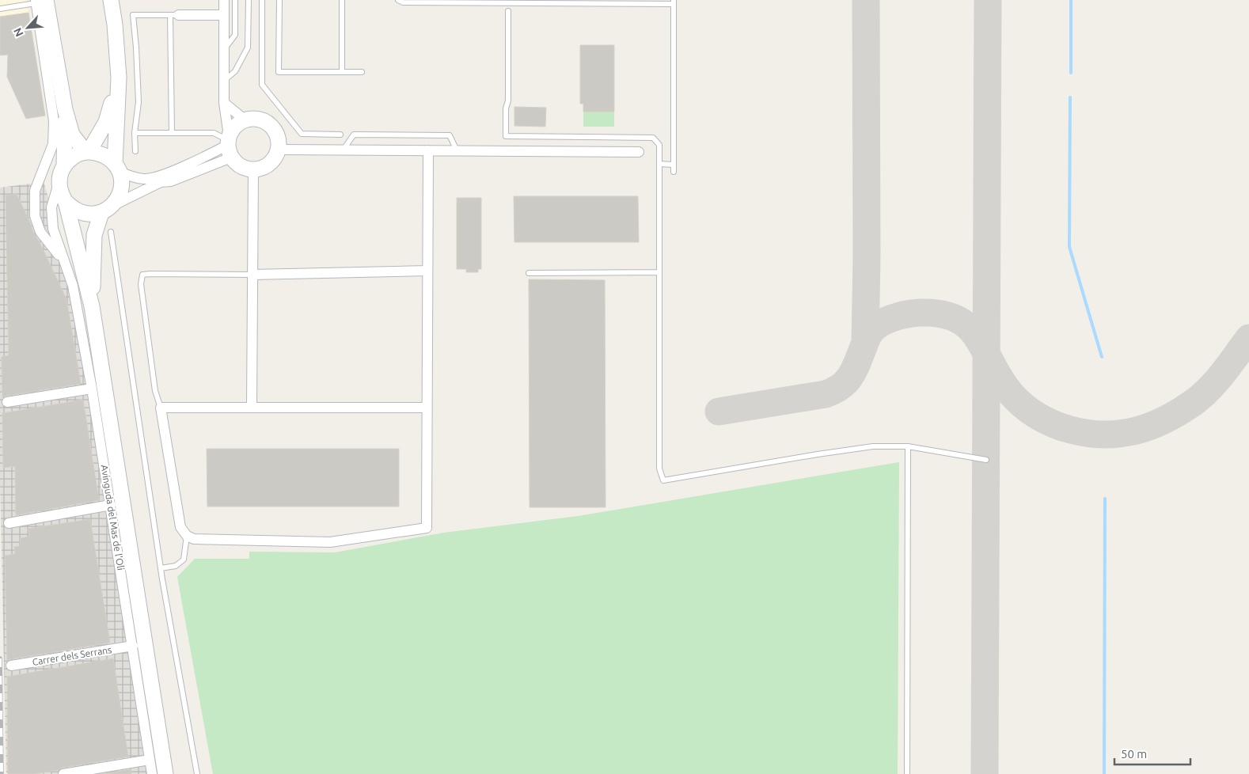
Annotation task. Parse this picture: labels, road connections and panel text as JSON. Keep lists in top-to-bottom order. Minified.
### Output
{"streets":{"street":["Avinguda del Mas de l'Oli","Carrer dels Serrans"]},"crossings":[["Avinguda del Mas de l'Oli","Carrer dels Serrans"]],"scale_bar":"50 m","north":"bottom left"}
